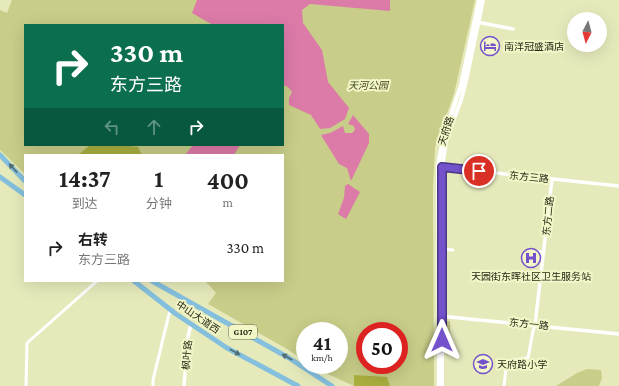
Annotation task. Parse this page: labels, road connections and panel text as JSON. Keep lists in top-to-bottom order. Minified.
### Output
{"streets":{"highway":["中山大道西","G107"],"main road":["天府路"],"street":["东方三路","东方二路","东方一路","枫叶路"]},"crossings":[["天府路","东方三路"],["天府路","东方一路"],["东方三路","东方二路"],["东方二路","东方一路"],["中山大道西","枫叶路"]],"parks":["天河公园"],"places":{"hotel":["南洋冠盛酒店"],"hospital":["天园街东晖社区卫生服务站"],"school or university":["天府路小学"]},"north":"bottom","page":{"turn":["330 m","东方三路"],"eta":["14:37","到达","1","分钟","400","m"],"list":[{"name":"右转","note":"东方三路","value":"330 m"}],"speed":"41 km/h","limit":"50"}}
